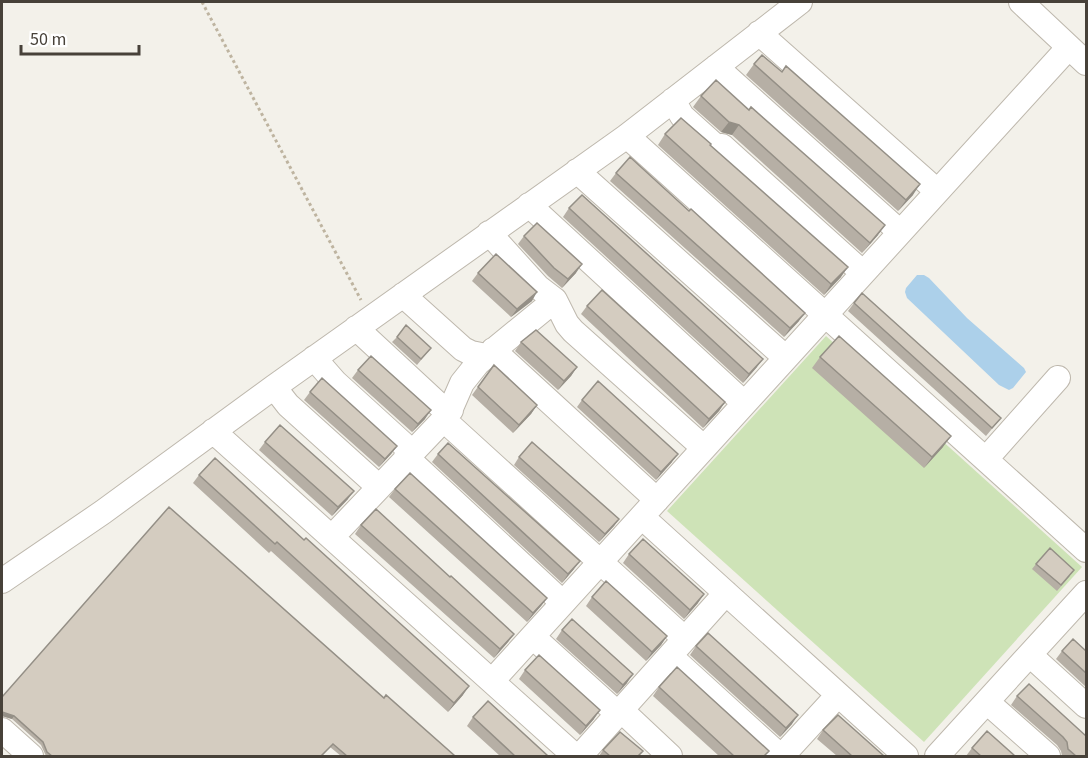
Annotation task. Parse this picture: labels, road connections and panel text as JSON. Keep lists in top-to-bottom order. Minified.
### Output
{"scale_bar":"50 m"}
